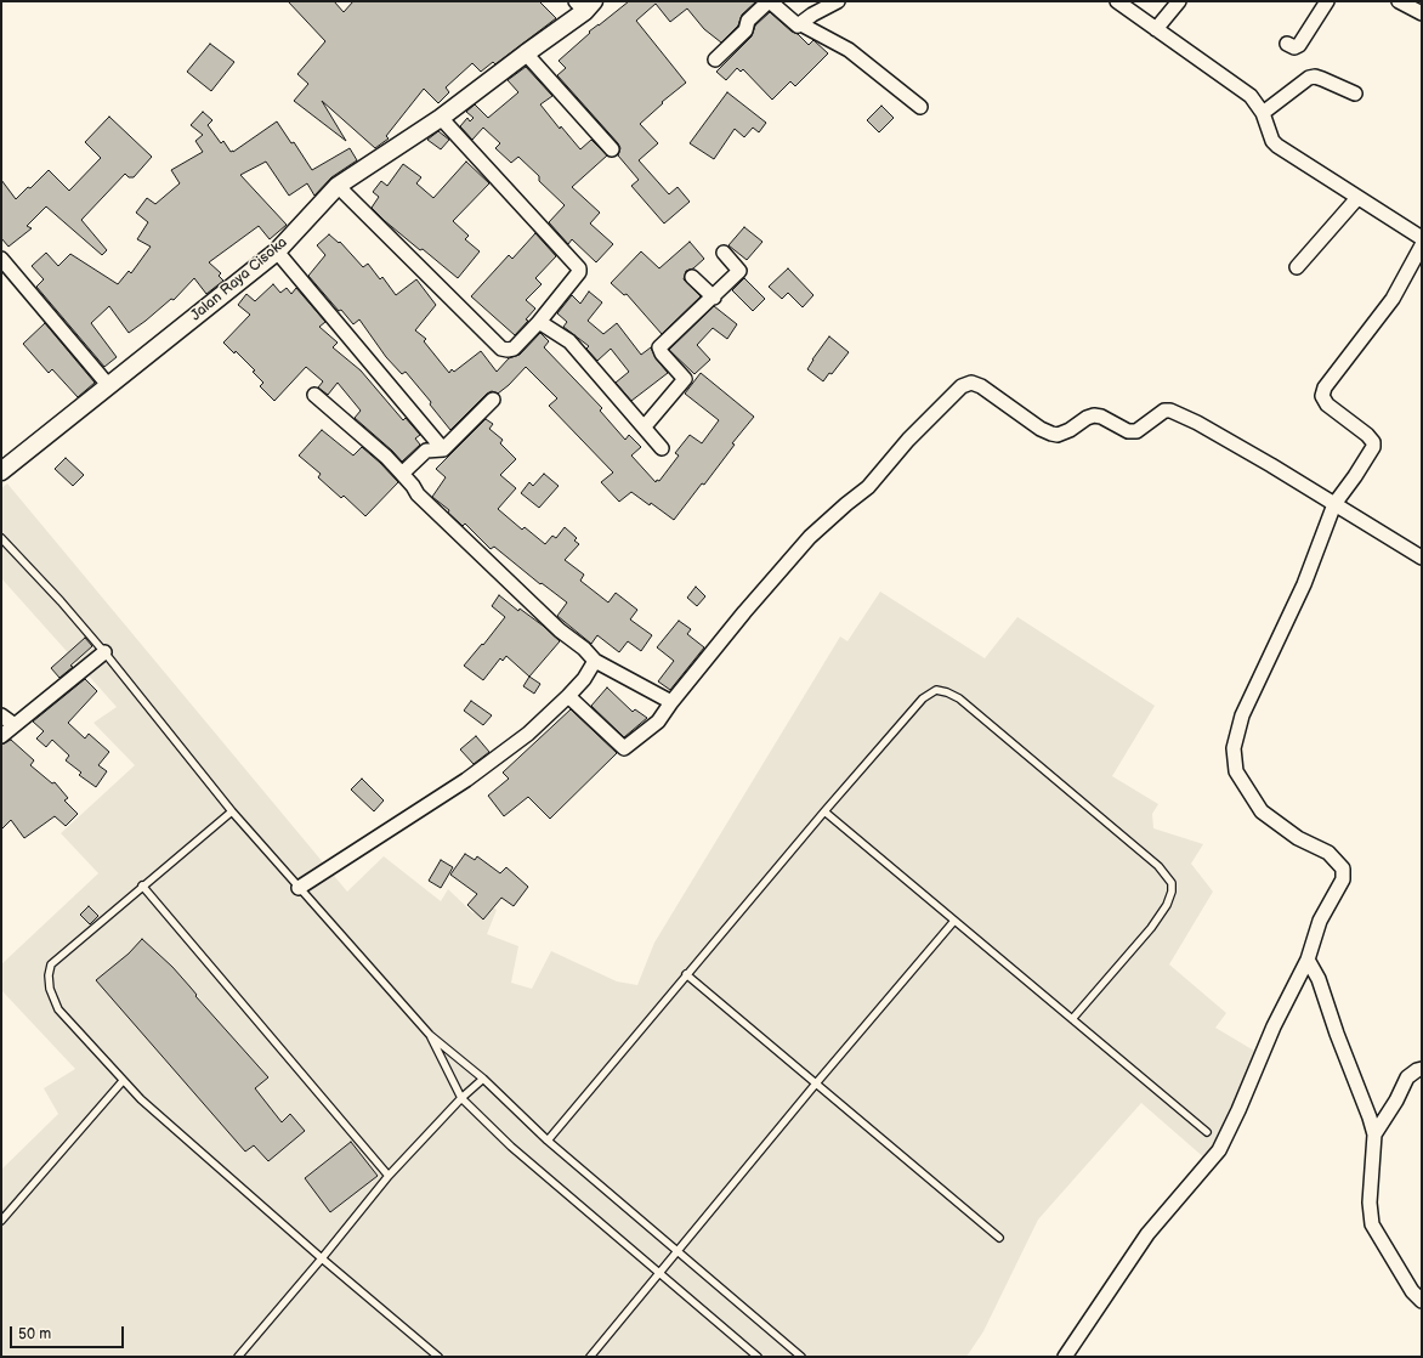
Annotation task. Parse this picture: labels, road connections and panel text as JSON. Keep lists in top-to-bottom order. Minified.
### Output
{"streets":{"street":["Jalan Raya Cisoka"]},"scale_bar":"50 m"}
